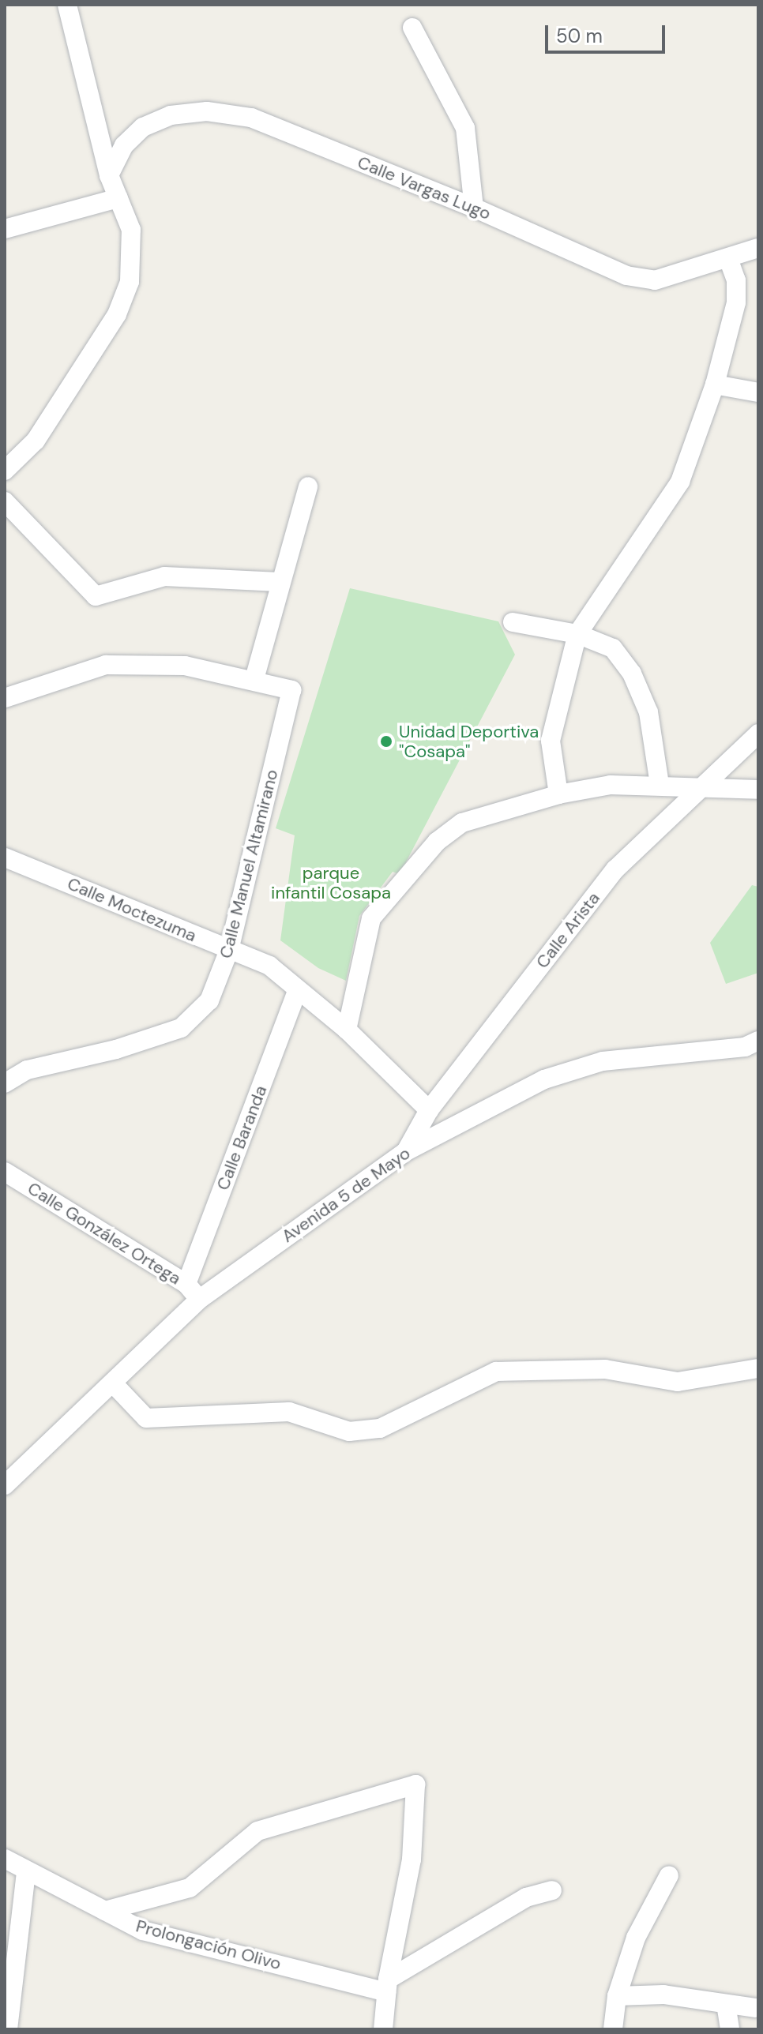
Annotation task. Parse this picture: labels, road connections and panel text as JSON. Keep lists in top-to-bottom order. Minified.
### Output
{"streets":{"street":["Calle Vargas Lugo","Calle Manuel Altamirano","Calle Moctezuma","Calle Arista","Calle Baranda","Avenida 5 de Mayo","Calle González Ortega","Prolongación Olivo"]},"crossings":[["Calle Manuel Altamirano","Calle Moctezuma"],["Calle Moctezuma","Calle Arista"],["Calle Moctezuma","Calle Baranda"],["Calle Arista","Avenida 5 de Mayo"],["Calle Baranda","Calle González Ortega"],["Avenida 5 de Mayo","Calle González Ortega"]],"parks":["parque infantil Cosapa"],"places":["Unidad Deportiva \"Cosapa\""],"scale_bar":"50 m"}
